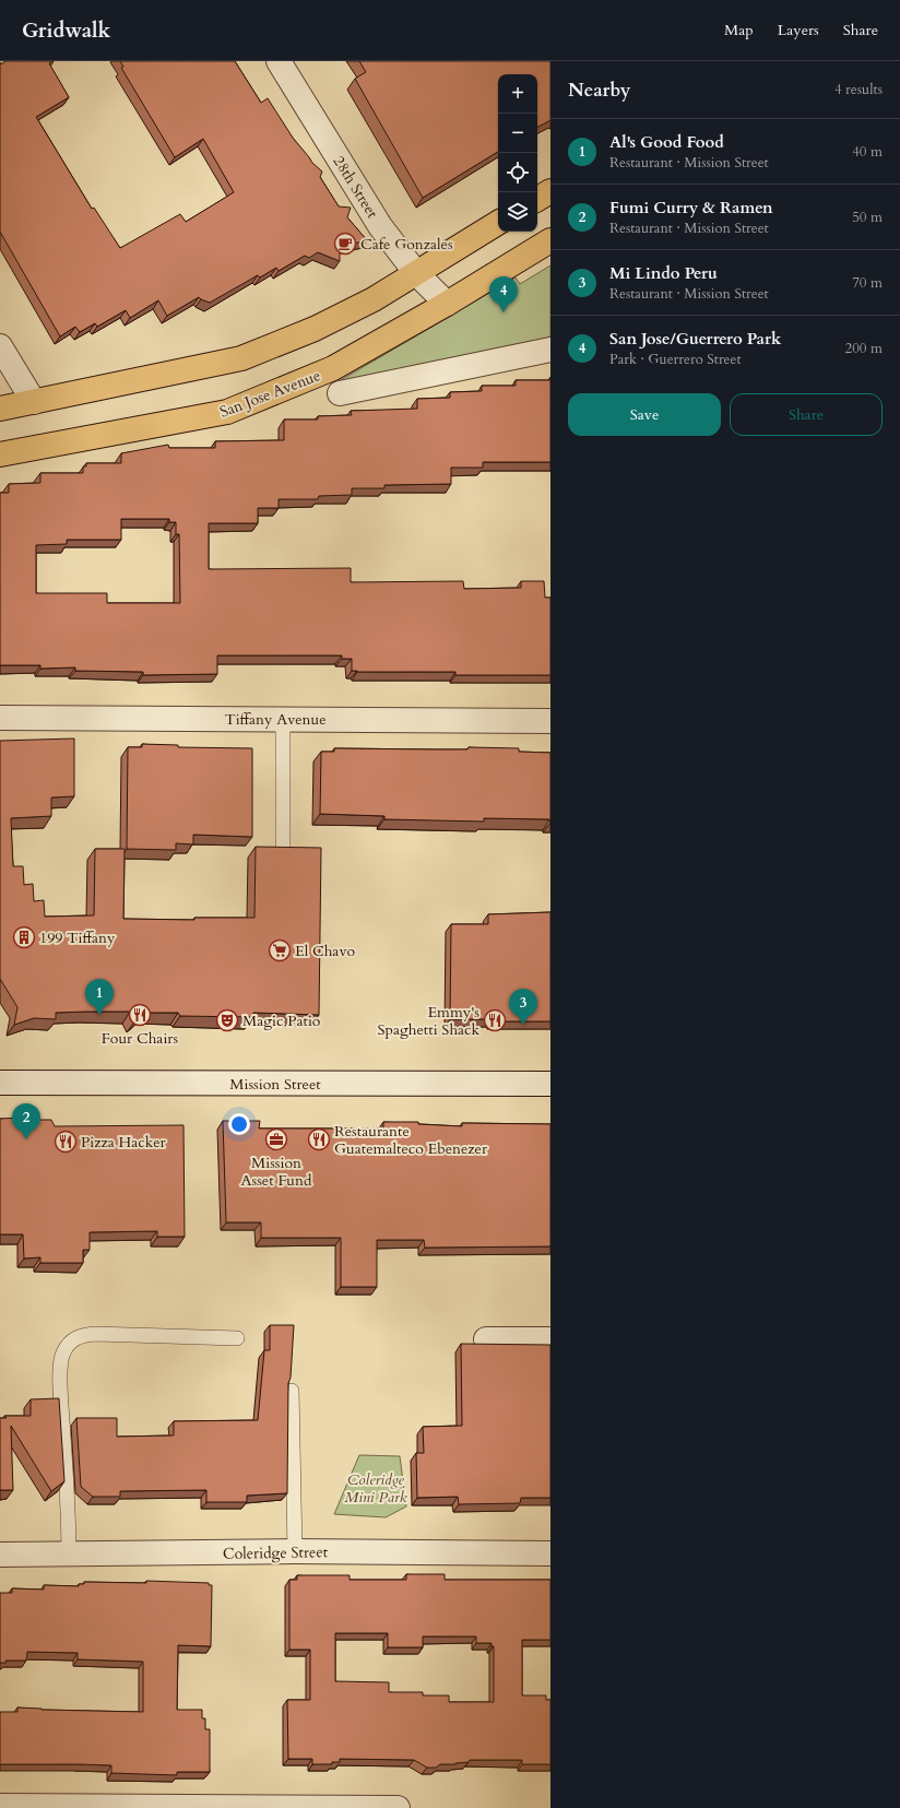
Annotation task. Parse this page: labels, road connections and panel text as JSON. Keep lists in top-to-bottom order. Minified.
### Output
{"streets":{"main road":["San Jose Avenue"],"street":["28th Street","Tiffany Avenue","Mission Street","Coleridge Street"]},"crossings":[["28th Street","San Jose Avenue"]],"parks":["Coleridge Mini Park"],"places":{"cafe":["Cafe Gonzales"],"building":["199 Tiffany"],"supermarket":["El Chavo"],"restaurant":["Four Chairs","Emmy's Spaghetti Shack","Restaurante Guatemalteco Ebenezer","Pizza Hacker"],"theatre":["Magic Patio"],"office":["Mission Asset Fund"]},"page":{"header":"Gridwalk","nav":["Map","Layers","Share"],"heading":["Nearby","4 results"],"map_buttons":["+","−"],"list":[{"mark":"1","name":"Al's Good Food","note":"Restaurant · Mission Street","value":"40 m"},{"mark":"2","name":"Fumi Curry & Ramen","note":"Restaurant · Mission Street","value":"50 m"},{"mark":"3","name":"Mi Lindo Peru","note":"Restaurant · Mission Street","value":"70 m"},{"mark":"4","name":"San Jose/Guerrero Park","note":"Park · Guerrero Street","value":"200 m"}],"pins":["4","1","3","2"],"buttons":["Save","Share"]}}
